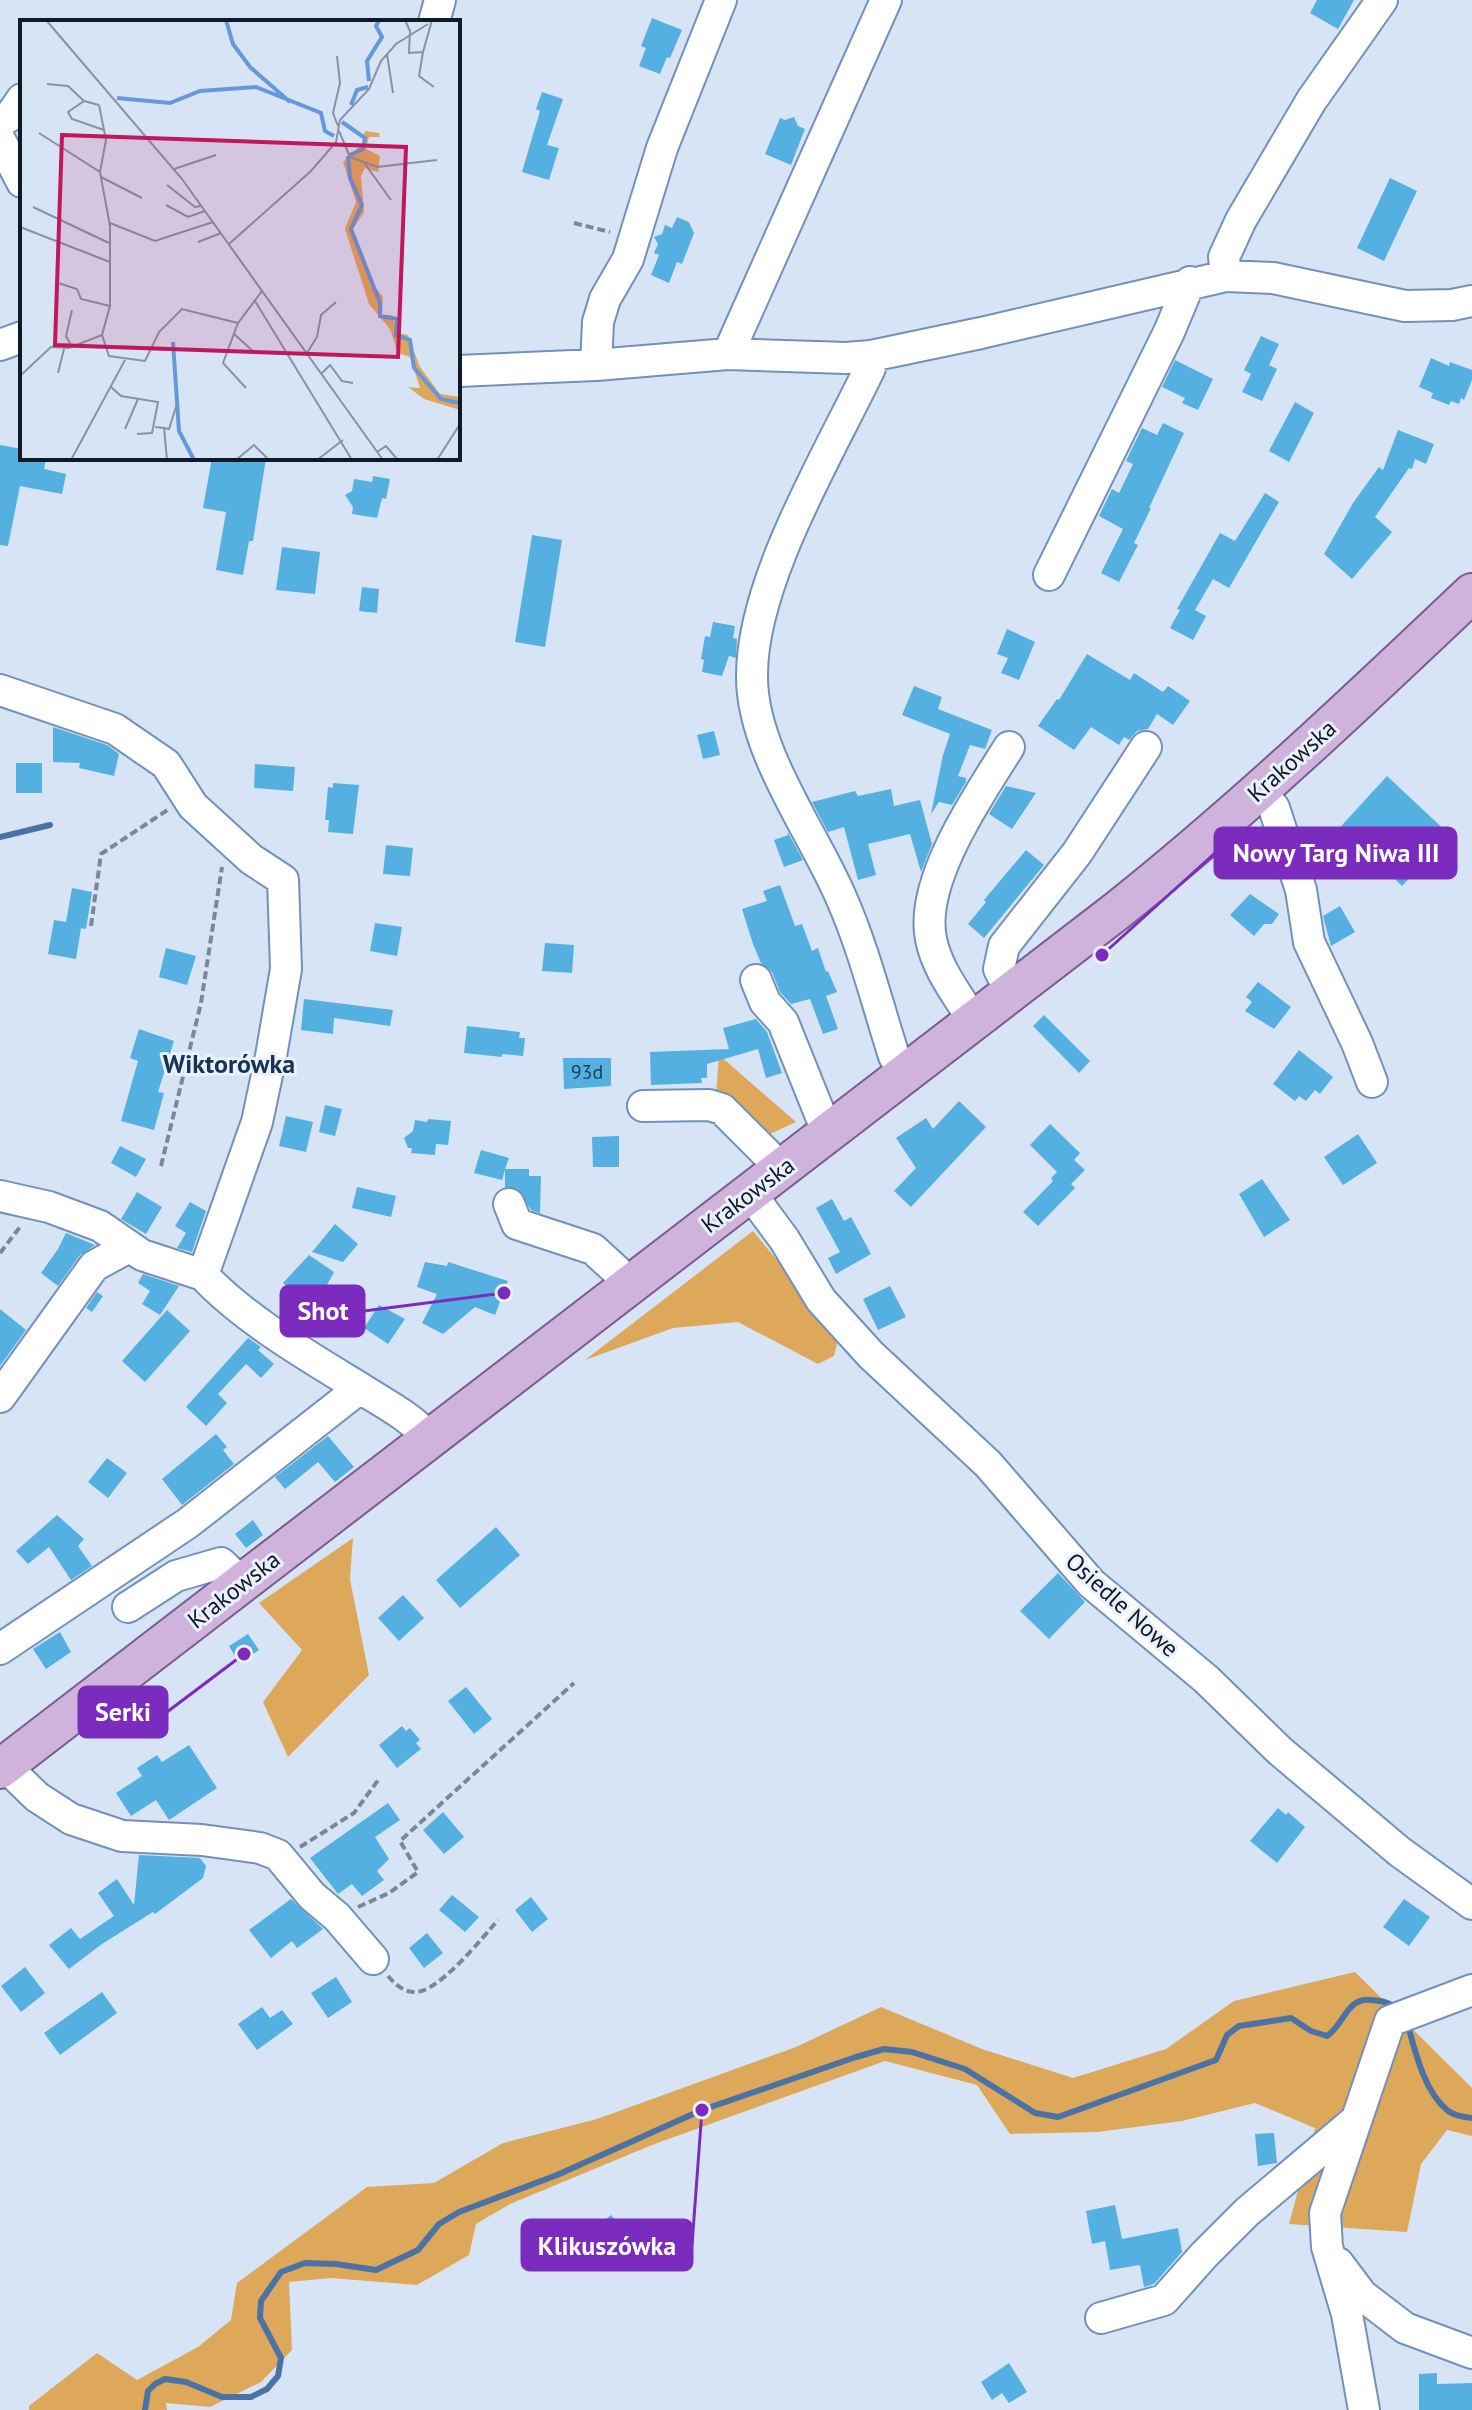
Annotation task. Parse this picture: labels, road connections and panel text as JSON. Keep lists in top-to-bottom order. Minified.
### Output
{"streets":{"main road":["Krakowska"],"street":["Osiedle Nowe"]},"crossings":[["Krakowska","Osiedle Nowe"]],"districts":["Wiktorówka"],"places":["Nowy Targ Niwa III","Shot","Serki","Klikuszówka"],"house_numbers":["93d"]}
